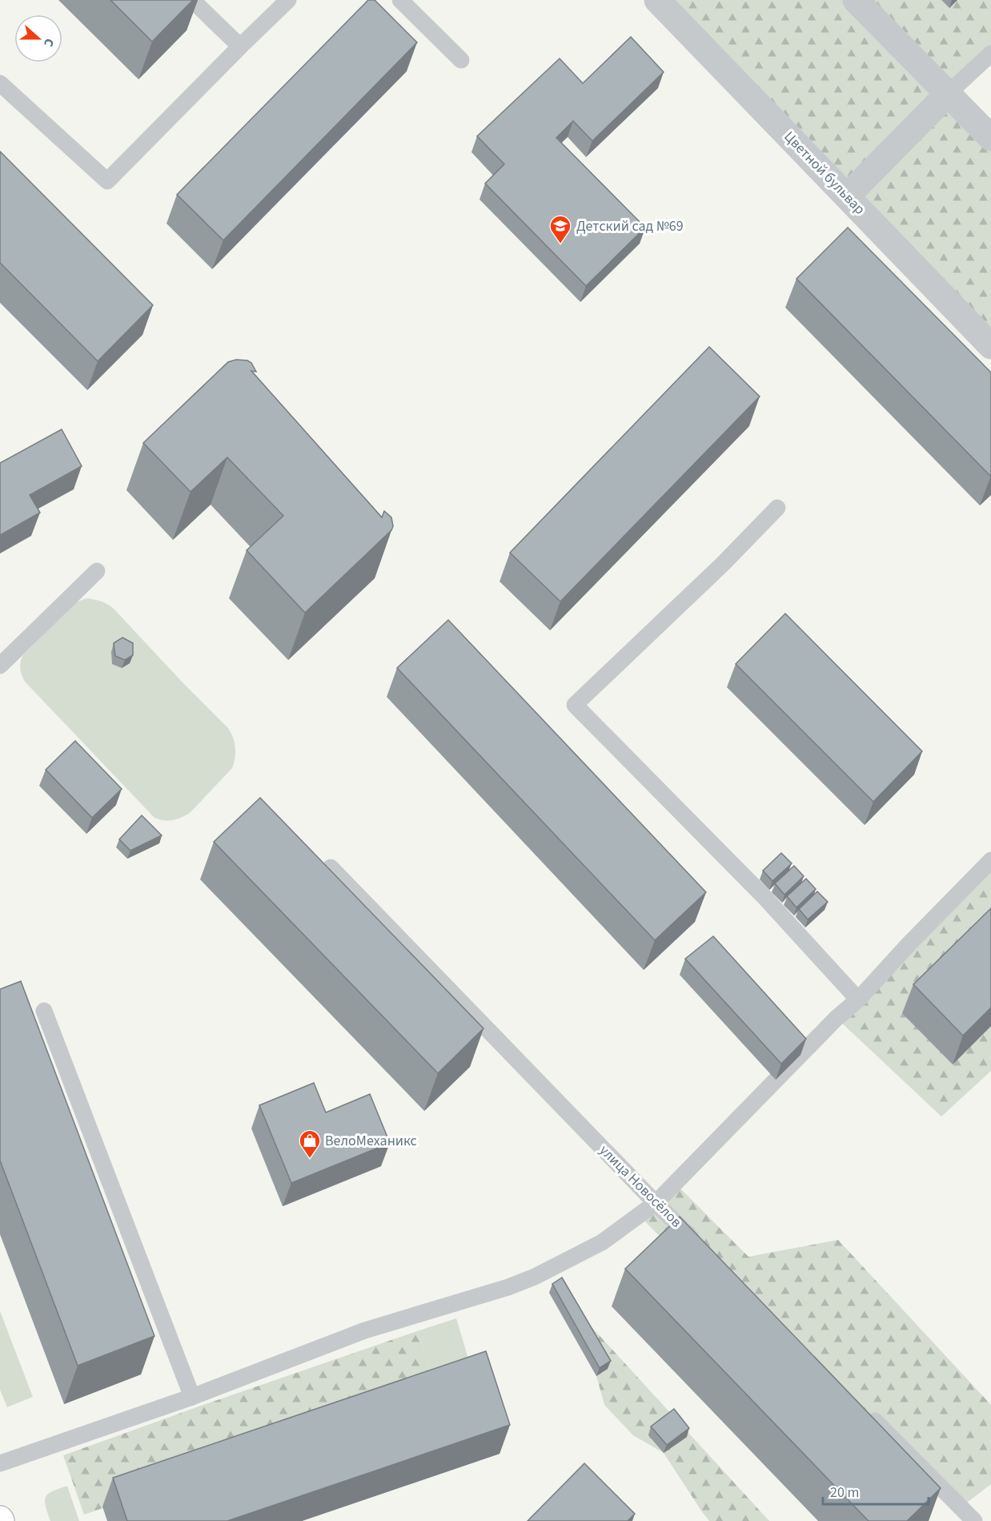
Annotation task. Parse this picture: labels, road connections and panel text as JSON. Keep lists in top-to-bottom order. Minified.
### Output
{"streets":{"street":["Цветной бульвар"],"lane":["улица Новосёлов"]},"places":{"school or university":["Детский сад №69"],"shop":["ВелоМеханикс"]},"scale_bar":"20 m","north":"right"}
